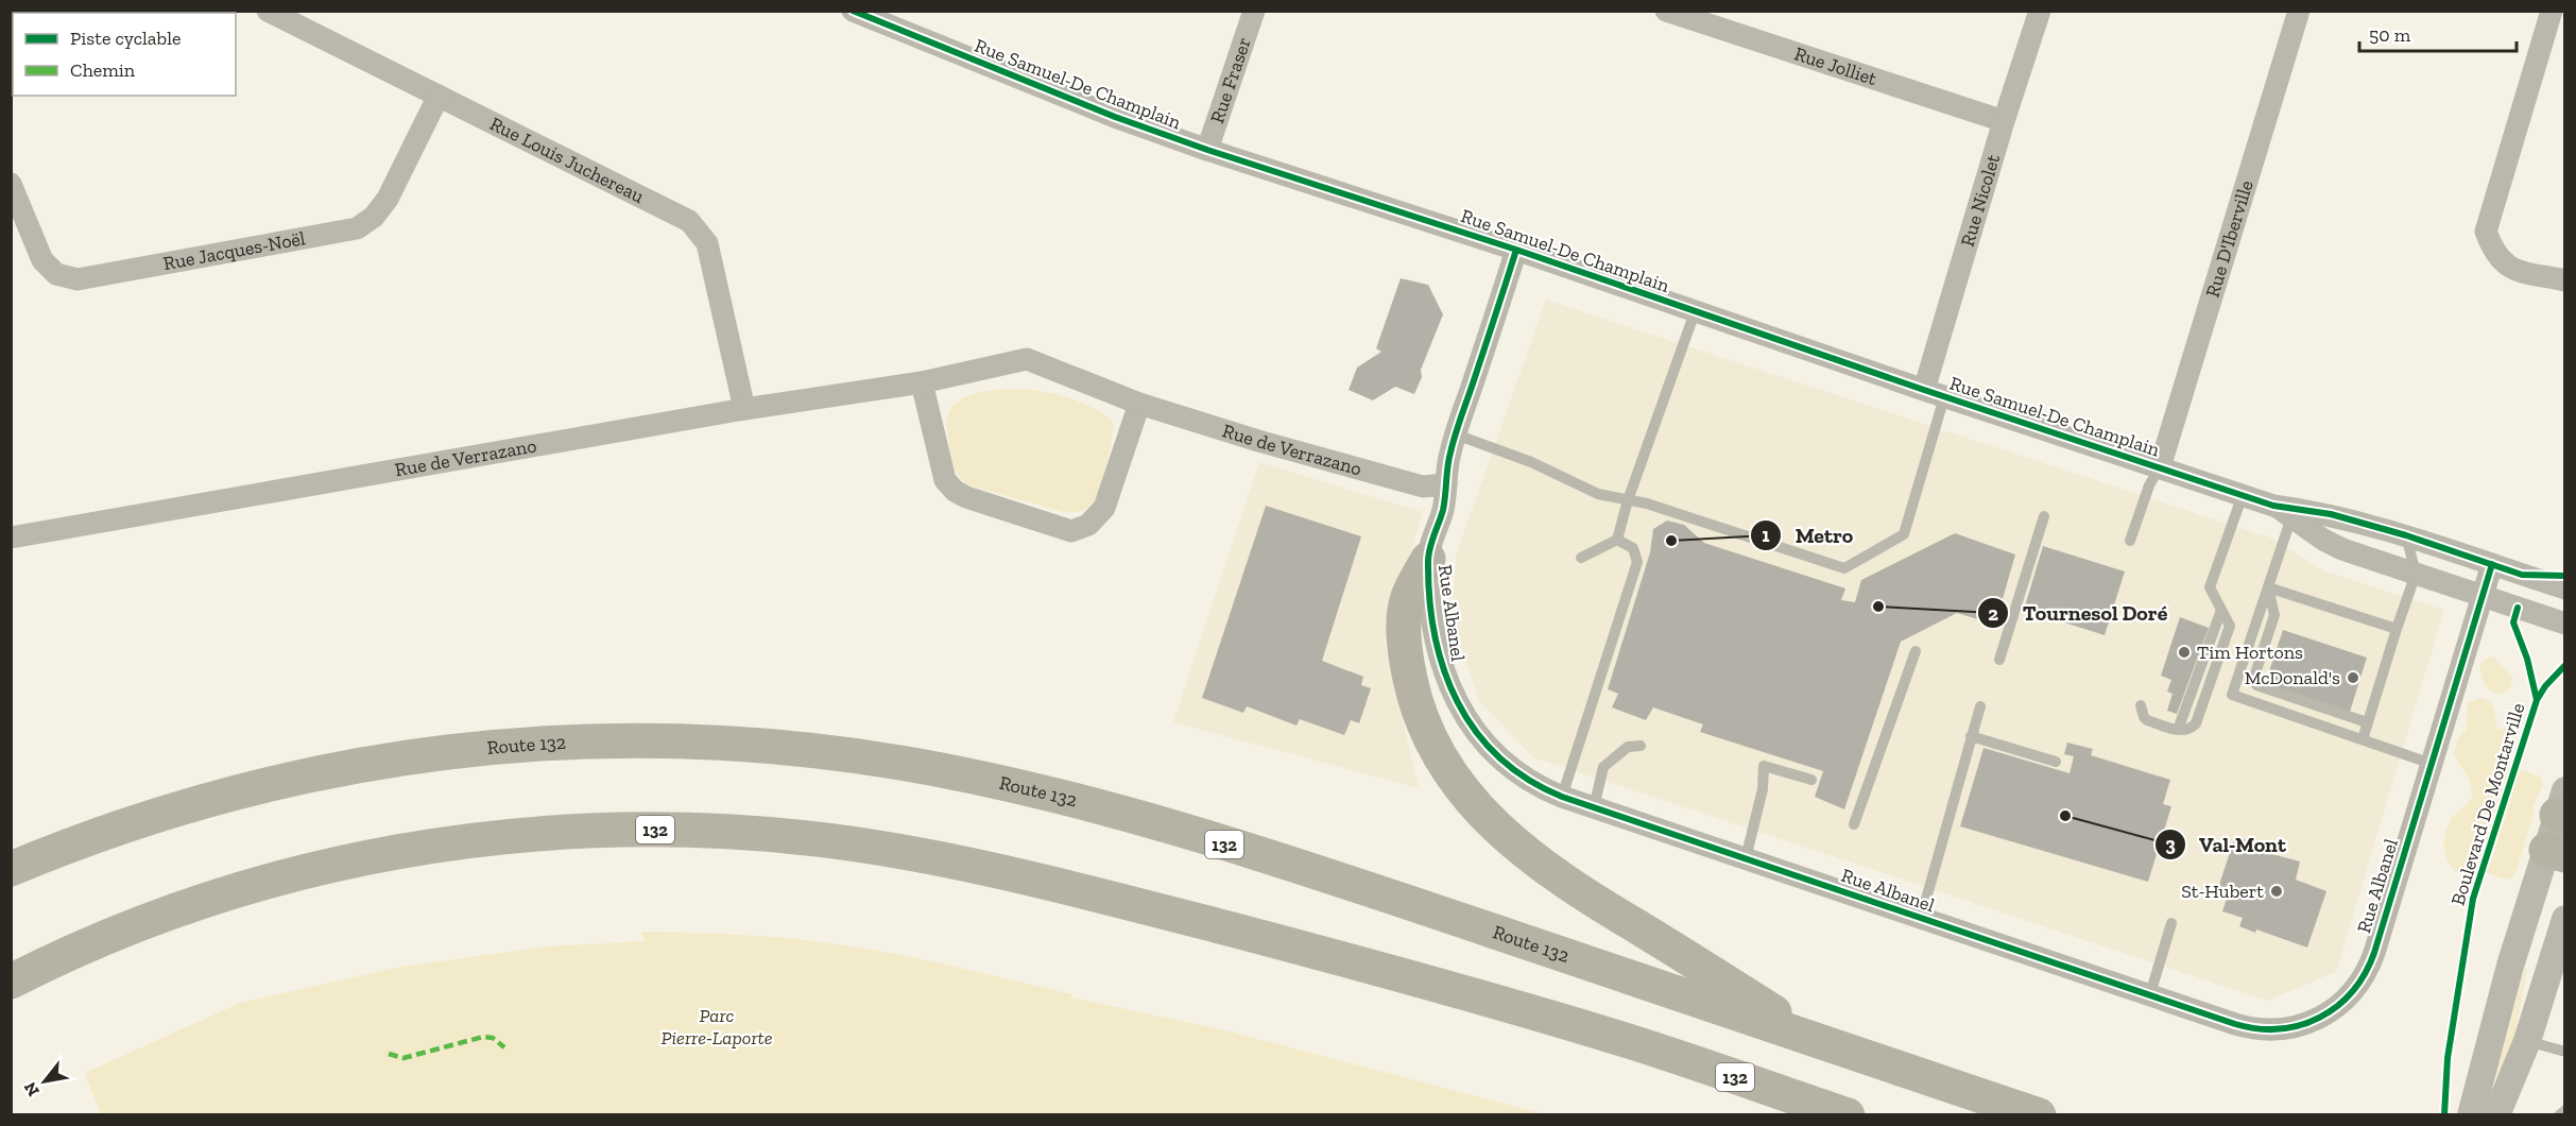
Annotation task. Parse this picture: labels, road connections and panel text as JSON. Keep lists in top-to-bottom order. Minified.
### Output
{"streets":{"highway":["Route 132","132"],"street":["Rue Jolliet","Rue Fraser","Rue Samuel-De Champlain","Rue Louis Juchereau","Rue Nicolet","Rue D'Iberville","Rue Jacques-Noël","Rue de Verrazano","Rue Albanel"],"cycle path":["Boulevard De Montarville"]},"crossings":[["Rue Jolliet","Rue Nicolet"],["Rue Fraser","Rue Samuel-De Champlain"],["Rue Samuel-De Champlain","Rue Nicolet"],["Rue Samuel-De Champlain","Rue D'Iberville"],["Rue Samuel-De Champlain","Rue Albanel"],["Rue Louis Juchereau","Rue Jacques-Noël"],["Rue Louis Juchereau","Rue de Verrazano"],["Rue de Verrazano","Rue Albanel"]],"parks":["Parc Pierre-Laporte"],"places":["Metro","Tournesol Doré","Tim Hortons","McDonald's","Val-Mont","St-Hubert"],"legend":["Piste cyclable","Chemin"],"scale_bar":"50 m","north":"bottom left"}
